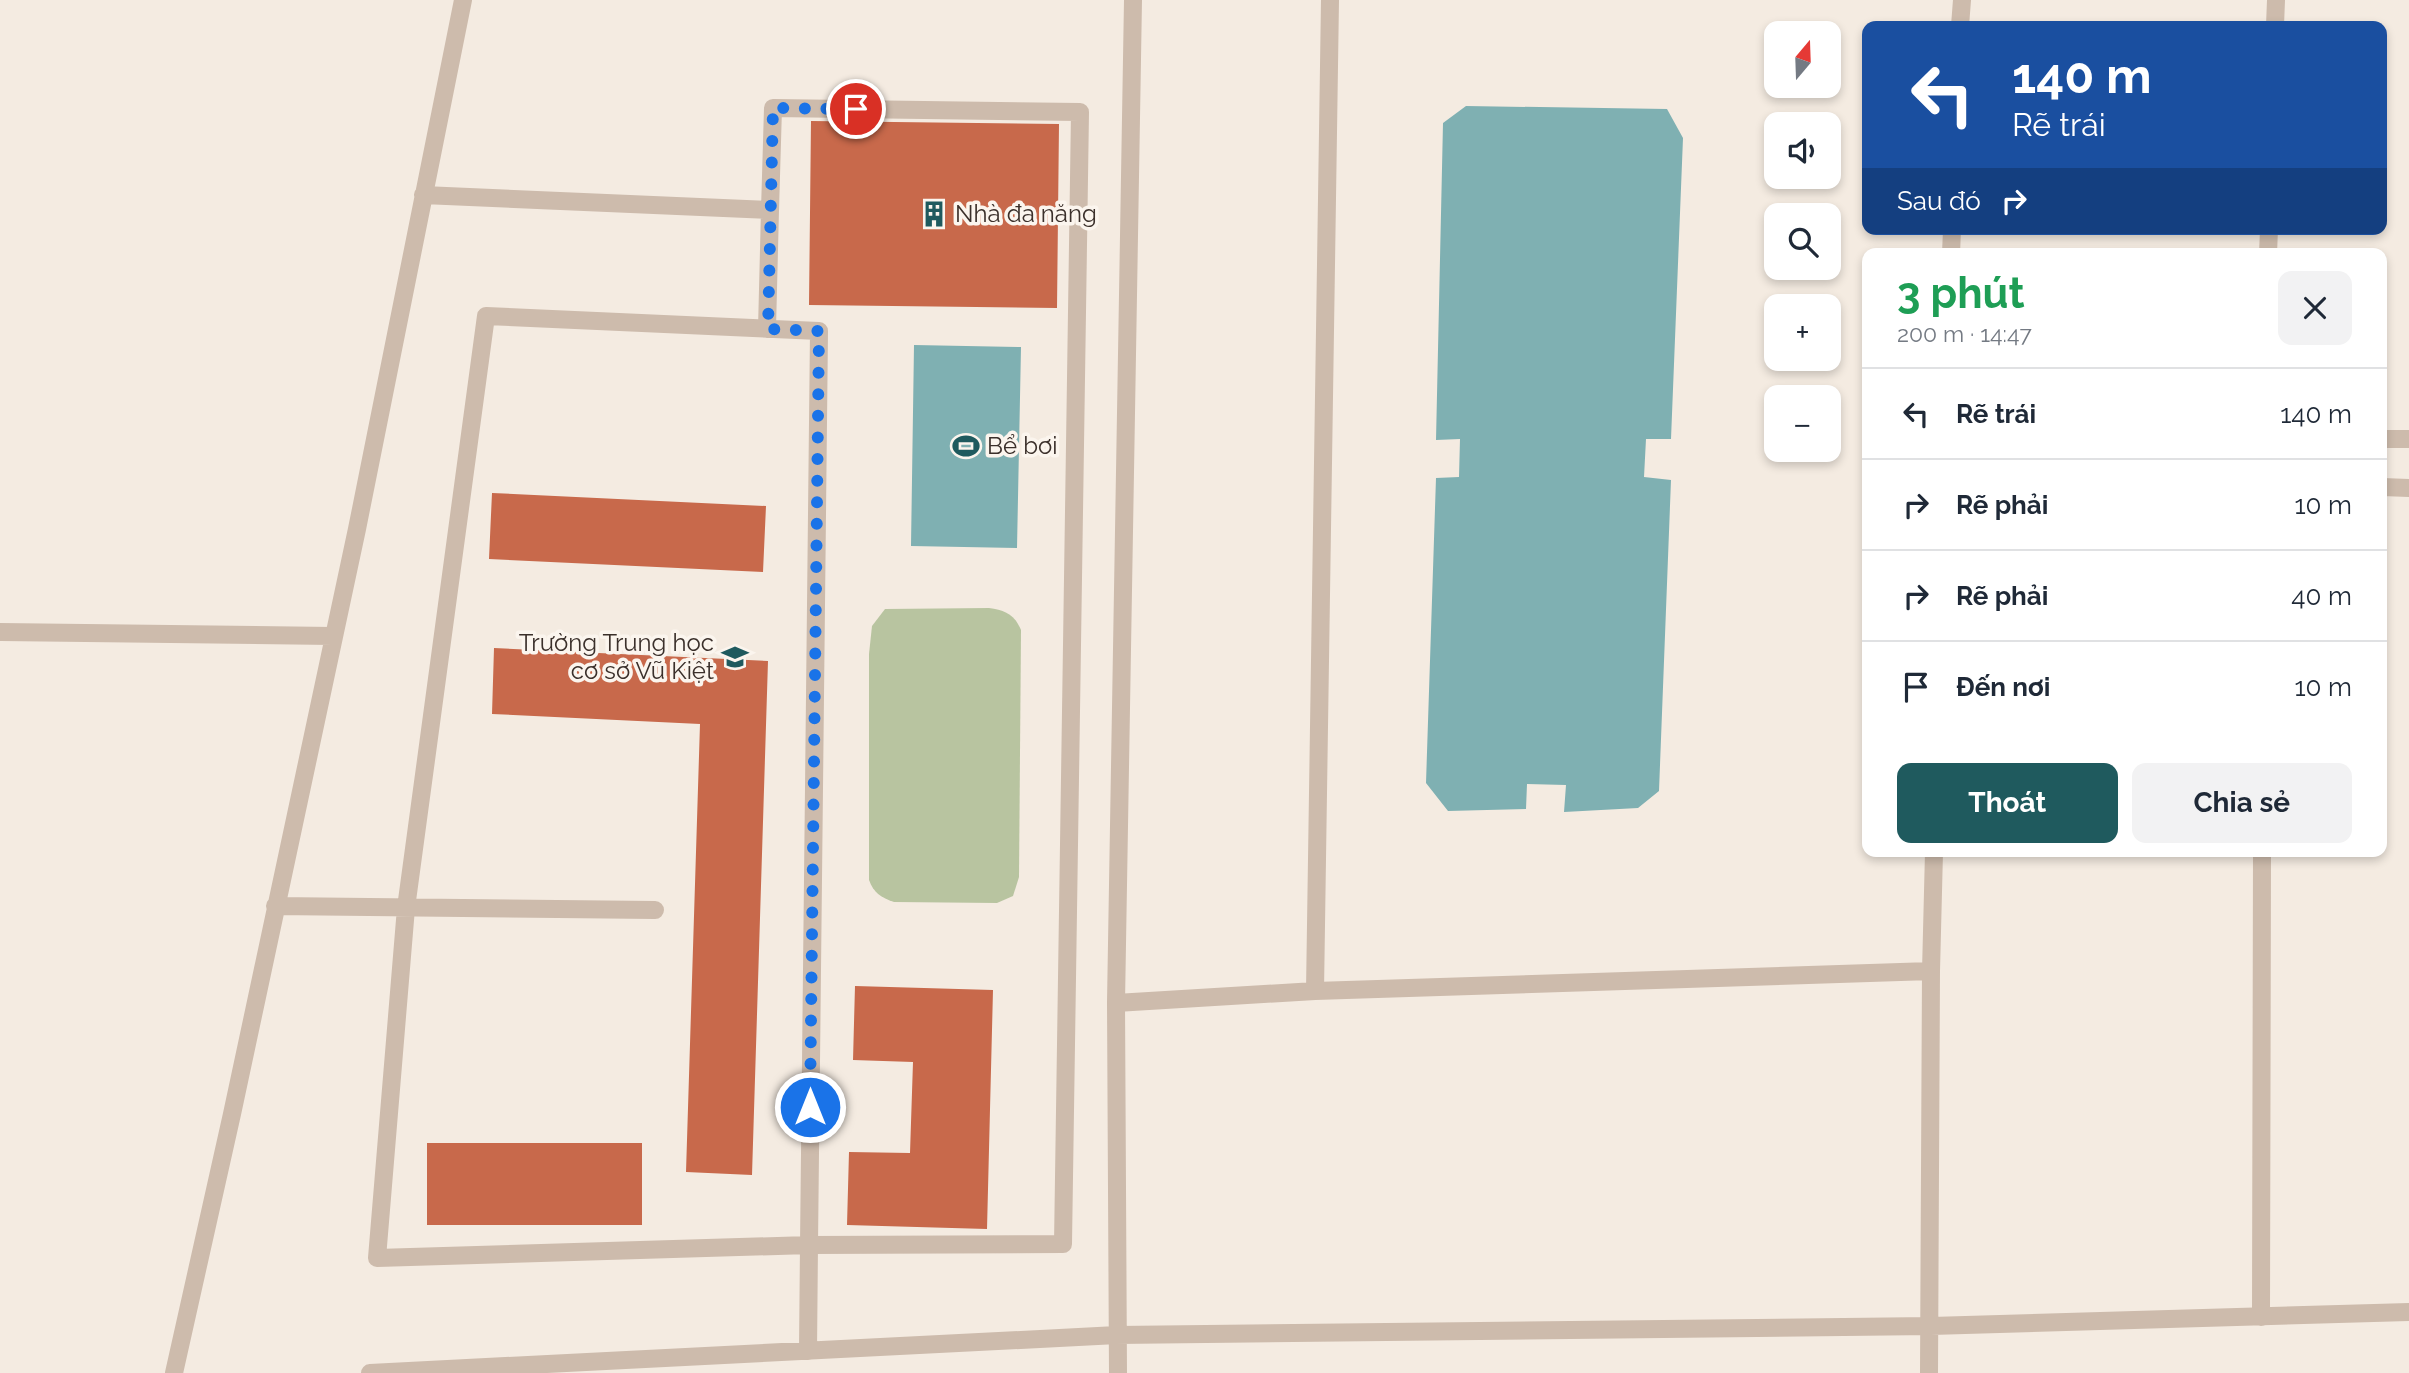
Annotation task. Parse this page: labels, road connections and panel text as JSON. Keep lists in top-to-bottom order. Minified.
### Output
{"places":{"building":["Nhà đa năng"],"sports":["Bể bơi"],"school or university":["Trường Trung học cơ sở Vũ Kiệt"]},"north":"top","page":{"map_buttons":["+","−"],"turn":["140 m","Rẽ trái"],"then":"Sau đó","heading":["3 phút","200 m · 14:47"],"list":[{"name":"Rẽ trái","value":"140 m"},{"name":"Rẽ phải","value":"10 m"},{"name":"Rẽ phải","value":"40 m"},{"name":"Đến nơi","value":"10 m"}],"buttons":["Thoát","Chia sẻ"]}}
